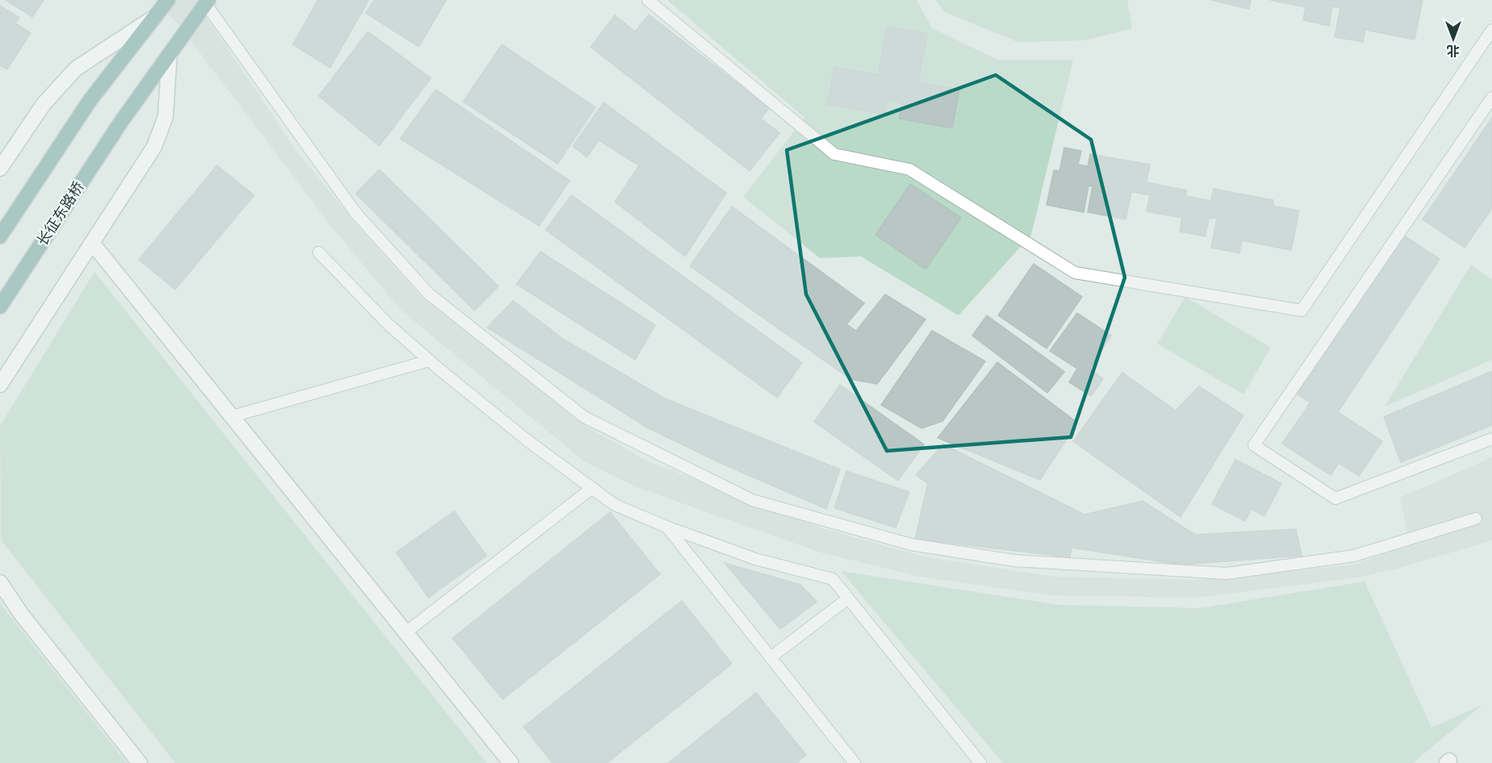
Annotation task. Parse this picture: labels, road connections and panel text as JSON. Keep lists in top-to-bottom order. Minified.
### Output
{"streets":{"main road":["长征东路桥"]},"north":"bottom"}
